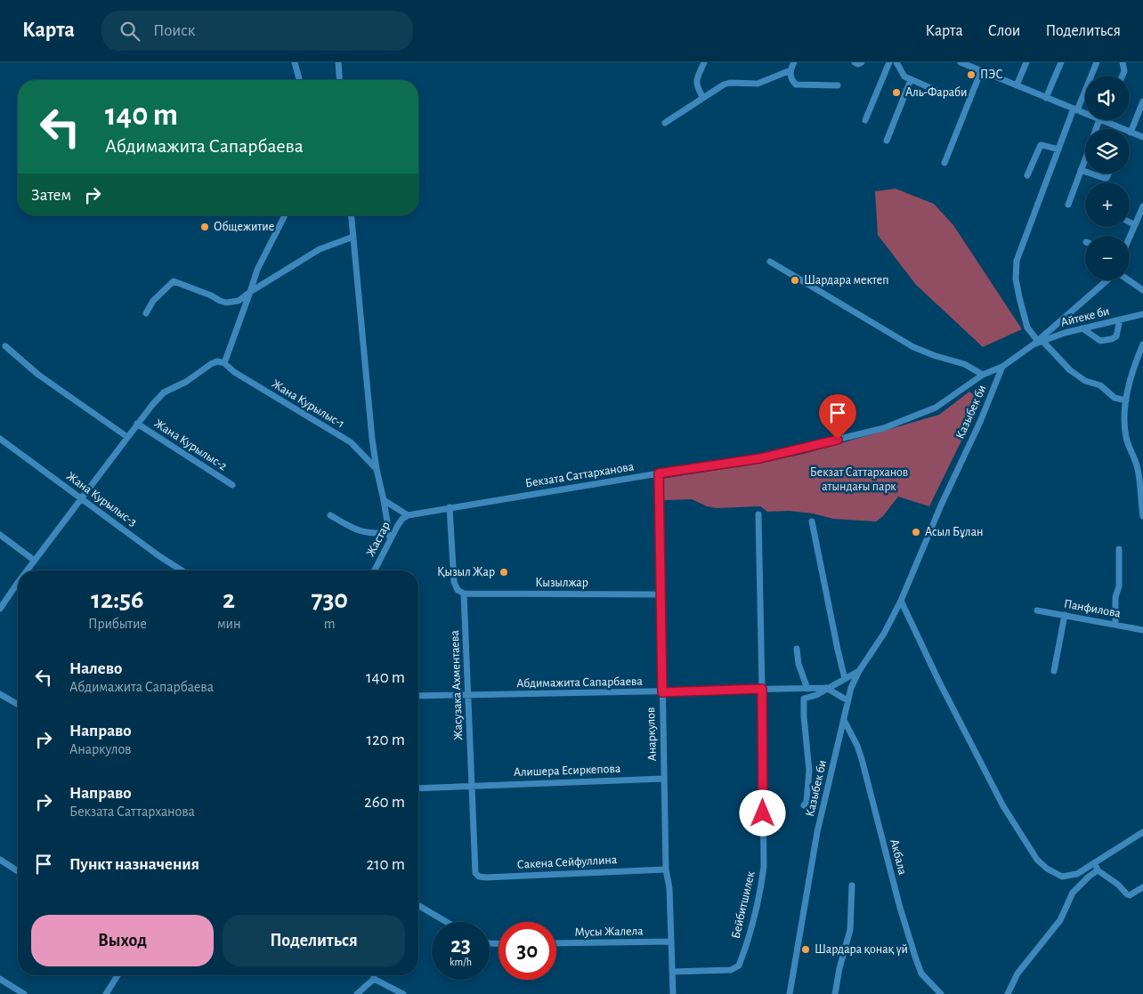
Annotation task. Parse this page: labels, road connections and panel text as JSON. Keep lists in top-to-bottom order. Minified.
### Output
{"streets":{"street":["Айтеке би","Жана Курылыс-1","Казыбек би","Жана Курылыс-2","Бекзата Саттарханова","Жана Курылыс-3","Жастар","Кызылжар","Панфилова","Абдимажита Сапарбаева","Жасузака Ахментаева","Анаркулов","Алишера Есиркепова","Акбала","Сакена Сейфуллина","Бейбитшилек","Мусы Жалела"]},"crossings":[["Казыбек би","Бекзата Саттарханова"],["Казыбек би","Акбала"],["Бекзата Саттарханова","Жастар"],["Бекзата Саттарханова","Жасузака Ахментаева"],["Бекзата Саттарханова","Анаркулов"],["Кызылжар","Жасузака Ахментаева"],["Кызылжар","Анаркулов"],["Абдимажита Сапарбаева","Жасузака Ахментаева"],["Абдимажита Сапарбаева","Анаркулов"],["Абдимажита Сапарбаева","Бейбитшилек"],["Жасузака Ахментаева","Алишера Есиркепова"],["Жасузака Ахментаева","Сакена Сейфуллина"],["Анаркулов","Алишера Есиркепова"],["Анаркулов","Сакена Сейфуллина"],["Анаркулов","Бейбитшилек"],["Анаркулов","Мусы Жалела"]],"parks":["Бекзат Саттарханов атындағы парк"],"places":["ПЭС","Аль-Фараби","Общежитие","Шардара мектеп","Асыл Бұлан","Қызыл Жар","Шардара қонақ үй"],"page":{"header":"Карта","search":"Поиск","nav":["Карта","Слои","Поделиться"],"map_buttons":["+","−"],"turn":["140 m","Абдимажита Сапарбаева"],"then":"Затем","eta":["12:56","Прибытие","2","мин","730","m"],"list":[{"name":"Налево","note":"Абдимажита Сапарбаева","value":"140 m"},{"name":"Направо","note":"Анаркулов","value":"120 m"},{"name":"Направо","note":"Бекзата Саттарханова","value":"260 m"},{"name":"Пункт назначения","value":"210 m"}],"buttons":["Выход","Поделиться"],"speed":"23 km/h","limit":"30"}}
